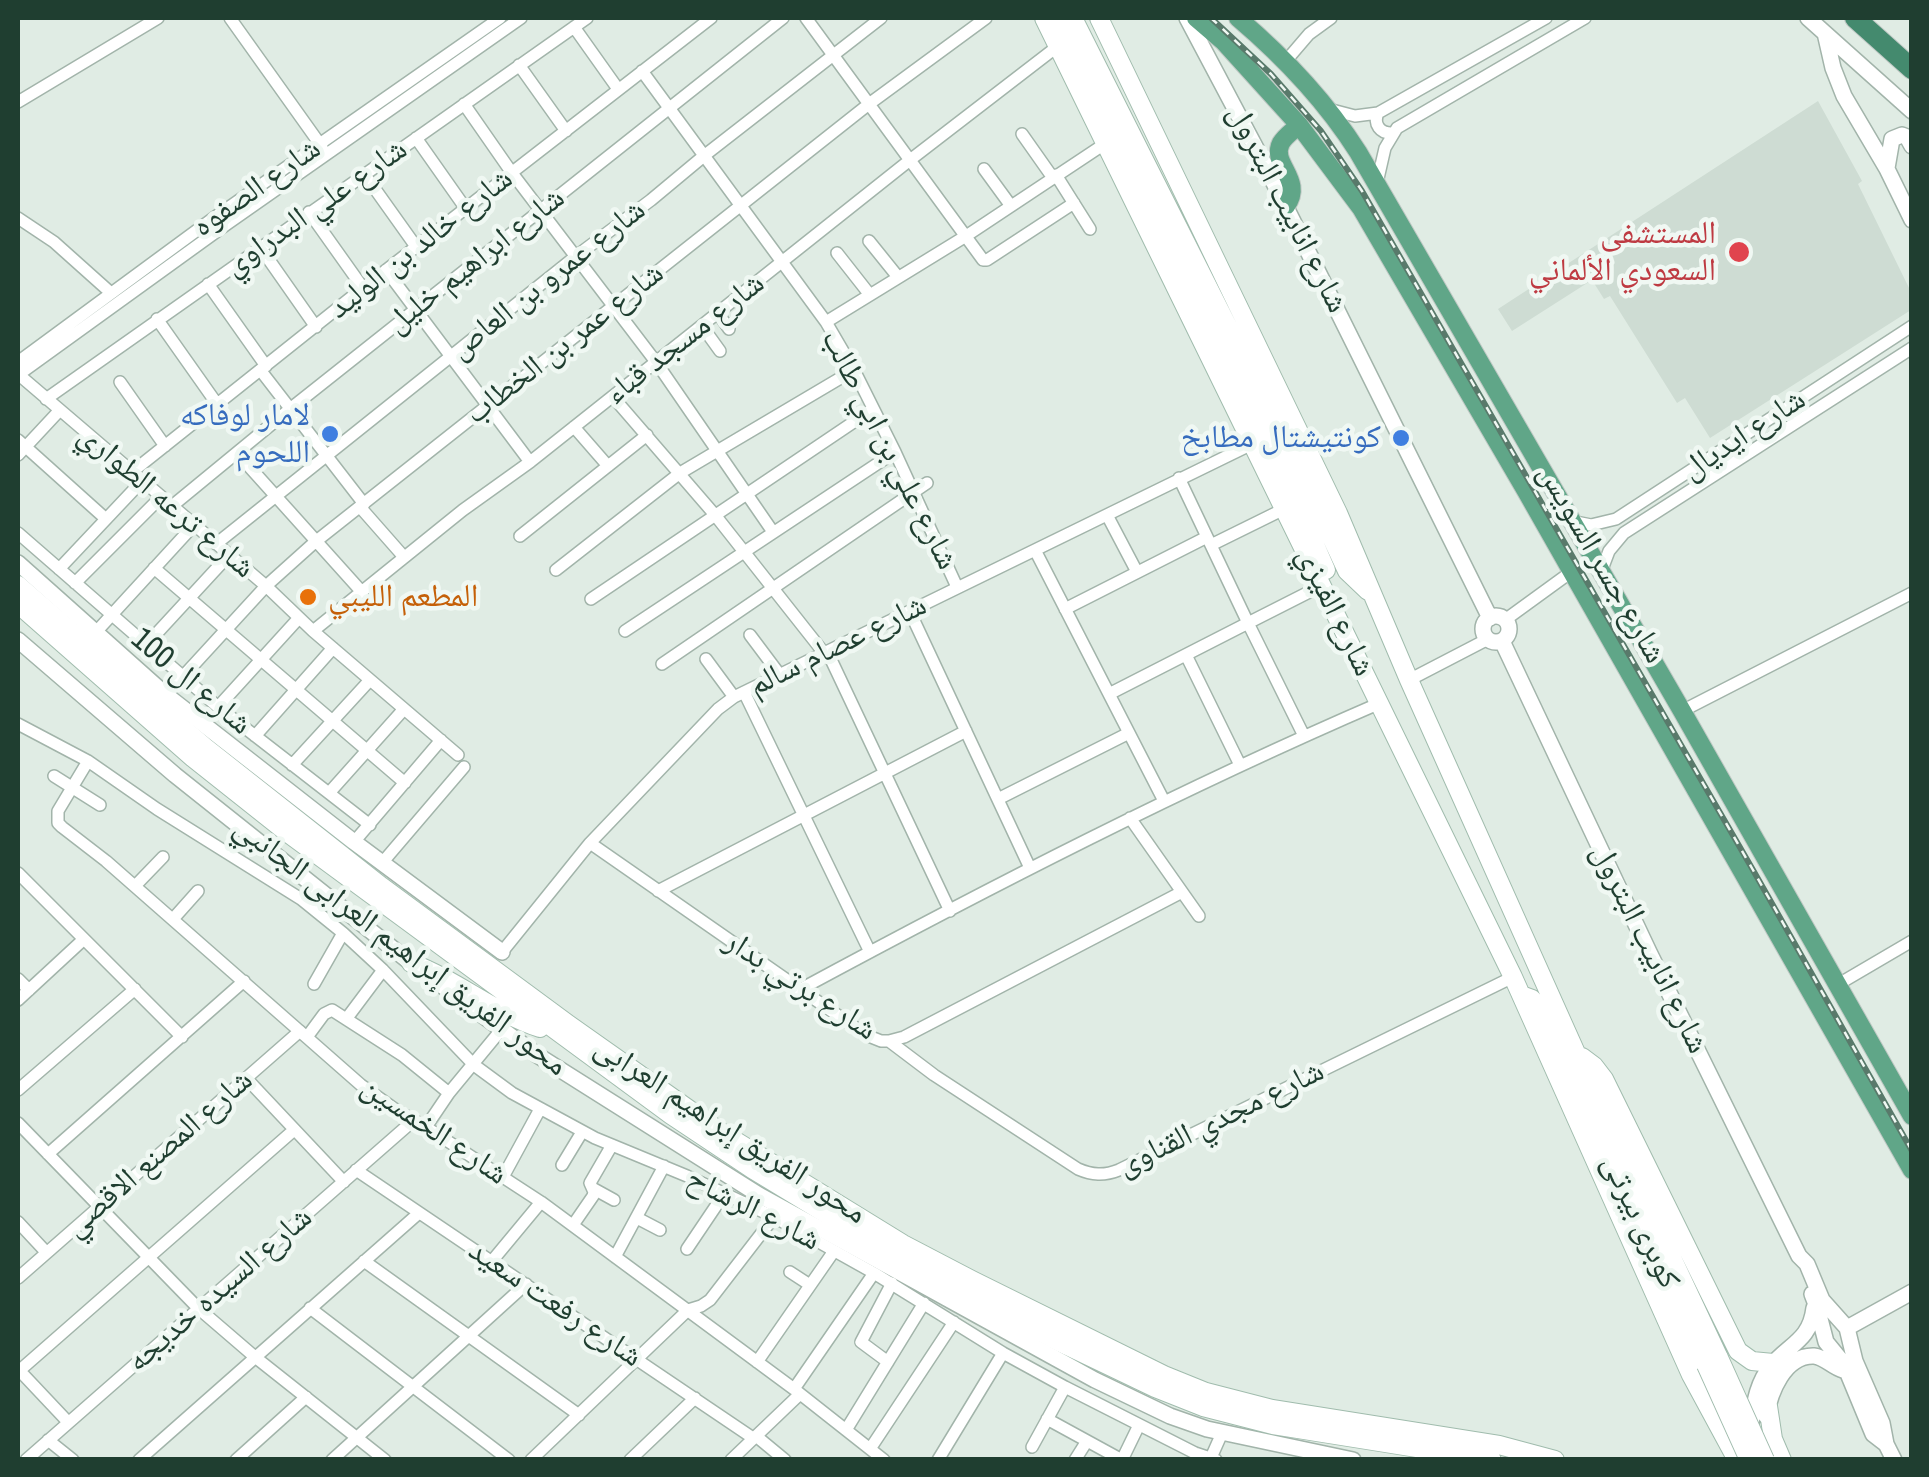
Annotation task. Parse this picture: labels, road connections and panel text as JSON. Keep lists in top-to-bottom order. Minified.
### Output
{"streets":{"main road":["شارع جسر السويس","شارع الفيزي","محور الفريق إبراهيم العرابى","كوبرى بيرتى"],"street":["شارع الصفوه","شارع علي البدراوي","شارع انابيب البترول","شارع خالد بن الوليد","شارع ابراهيم خليل","شارع عمرو بن العاص","شارع مسجد قباء","شارع عمر بن الخطاب","شارع ايديال","شارع علي بن ابي طالب","شارع ترعه الطواري","شارع عصام سالم","شارع ال 100","محور الفريق إبراهيم العرابى الجانبي","شارع برتي بدار","شارع مجدي القناوى","شارع الخمسين","شارع المصنع الاقصي","شارع الرشاح","شارع السيده خديجه","شارع رفعت سعيد"]},"crossings":[["شارع الصفوه","شارع ترعه الطواري"],["شارع علي البدراوي","شارع ترعه الطواري"],["شارع خالد بن الوليد","شارع علي بن ابي طالب"],["شارع خالد بن الوليد","شارع ترعه الطواري"],["شارع خالد بن الوليد","شارع ال 100"],["شارع ابراهيم خليل","شارع علي بن ابي طالب"],["شارع ابراهيم خليل","شارع ترعه الطواري"],["شارع ابراهيم خليل","شارع ال 100"],["شارع عمرو بن العاص","شارع علي بن ابي طالب"],["شارع عمرو بن العاص","شارع ترعه الطواري"],["شارع مسجد قباء","شارع علي بن ابي طالب"],["شارع مسجد قباء","شارع ترعه الطواري"],["شارع مسجد قباء","شارع الفيزي"],["شارع عمر بن الخطاب","شارع علي بن ابي طالب"],["شارع عمر بن الخطاب","شارع ترعه الطواري"],["شارع عمر بن الخطاب","شارع ال 100"],["شارع عمر بن الخطاب","محور الفريق إبراهيم العرابى الجانبي"],["شارع عمر بن الخطاب","محور الفريق إبراهيم العرابى"],["شارع ايديال","شارع جسر السويس"],["شارع علي بن ابي طالب","شارع عصام سالم"],["شارع الفيزي","شارع عصام سالم"],["شارع الفيزي","شارع برتي بدار"],["شارع الفيزي","كوبرى بيرتى"],["شارع عصام سالم","محور الفريق إبراهيم العرابى الجانبي"],["شارع عصام سالم","شارع برتي بدار"],["محور الفريق إبراهيم العرابى الجانبي","محور الفريق إبراهيم العرابى"],["محور الفريق إبراهيم العرابى الجانبي","شارع السيده خديجه"],["شارع برتي بدار","شارع مجدي القناوى"],["شارع مجدي القناوى","كوبرى بيرتى"],["شارع الخمسين","شارع المصنع الاقصي"],["شارع الخمسين","شارع الرشاح"],["شارع الخمسين","شارع السيده خديجه"],["شارع الرشاح","شارع السيده خديجه"],["شارع السيده خديجه","شارع رفعت سعيد"]],"places":["المستشفى السعودي الألماني","لامار لوفاكه اللحوم","كونتيشتال مطابخ","المطعم الليبي"]}
